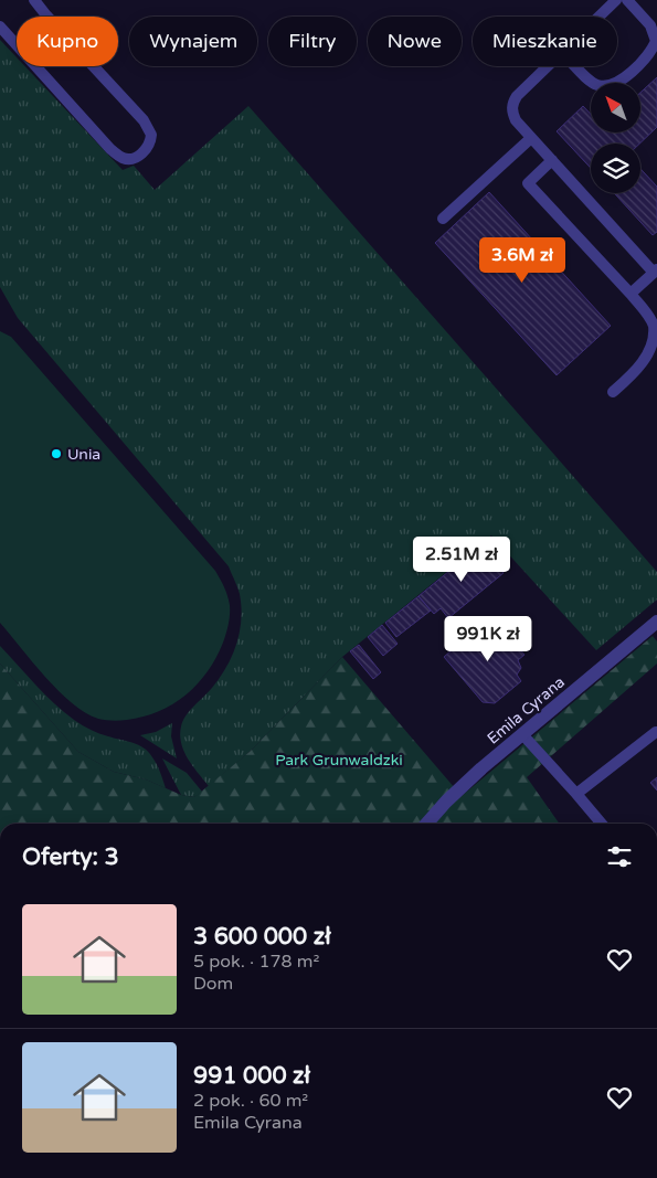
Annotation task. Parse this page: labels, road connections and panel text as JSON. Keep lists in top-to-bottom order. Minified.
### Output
{"streets":{"street":["Emila Cyrana"]},"parks":["Park Grunwaldzki"],"places":["Unia"],"north":"top left","page":{"chip":["Kupno","Wynajem","Filtry","Nowe","Mieszkanie"],"price":["3.6M zł","2.51M zł","991K zł"],"heading":"Oferty: 3","list":[{"name":"3 600 000 zł","note":"5 pok. · 178 m² · Dom"},{"name":"991 000 zł","note":"2 pok. · 60 m² · Emila Cyrana"}]}}
